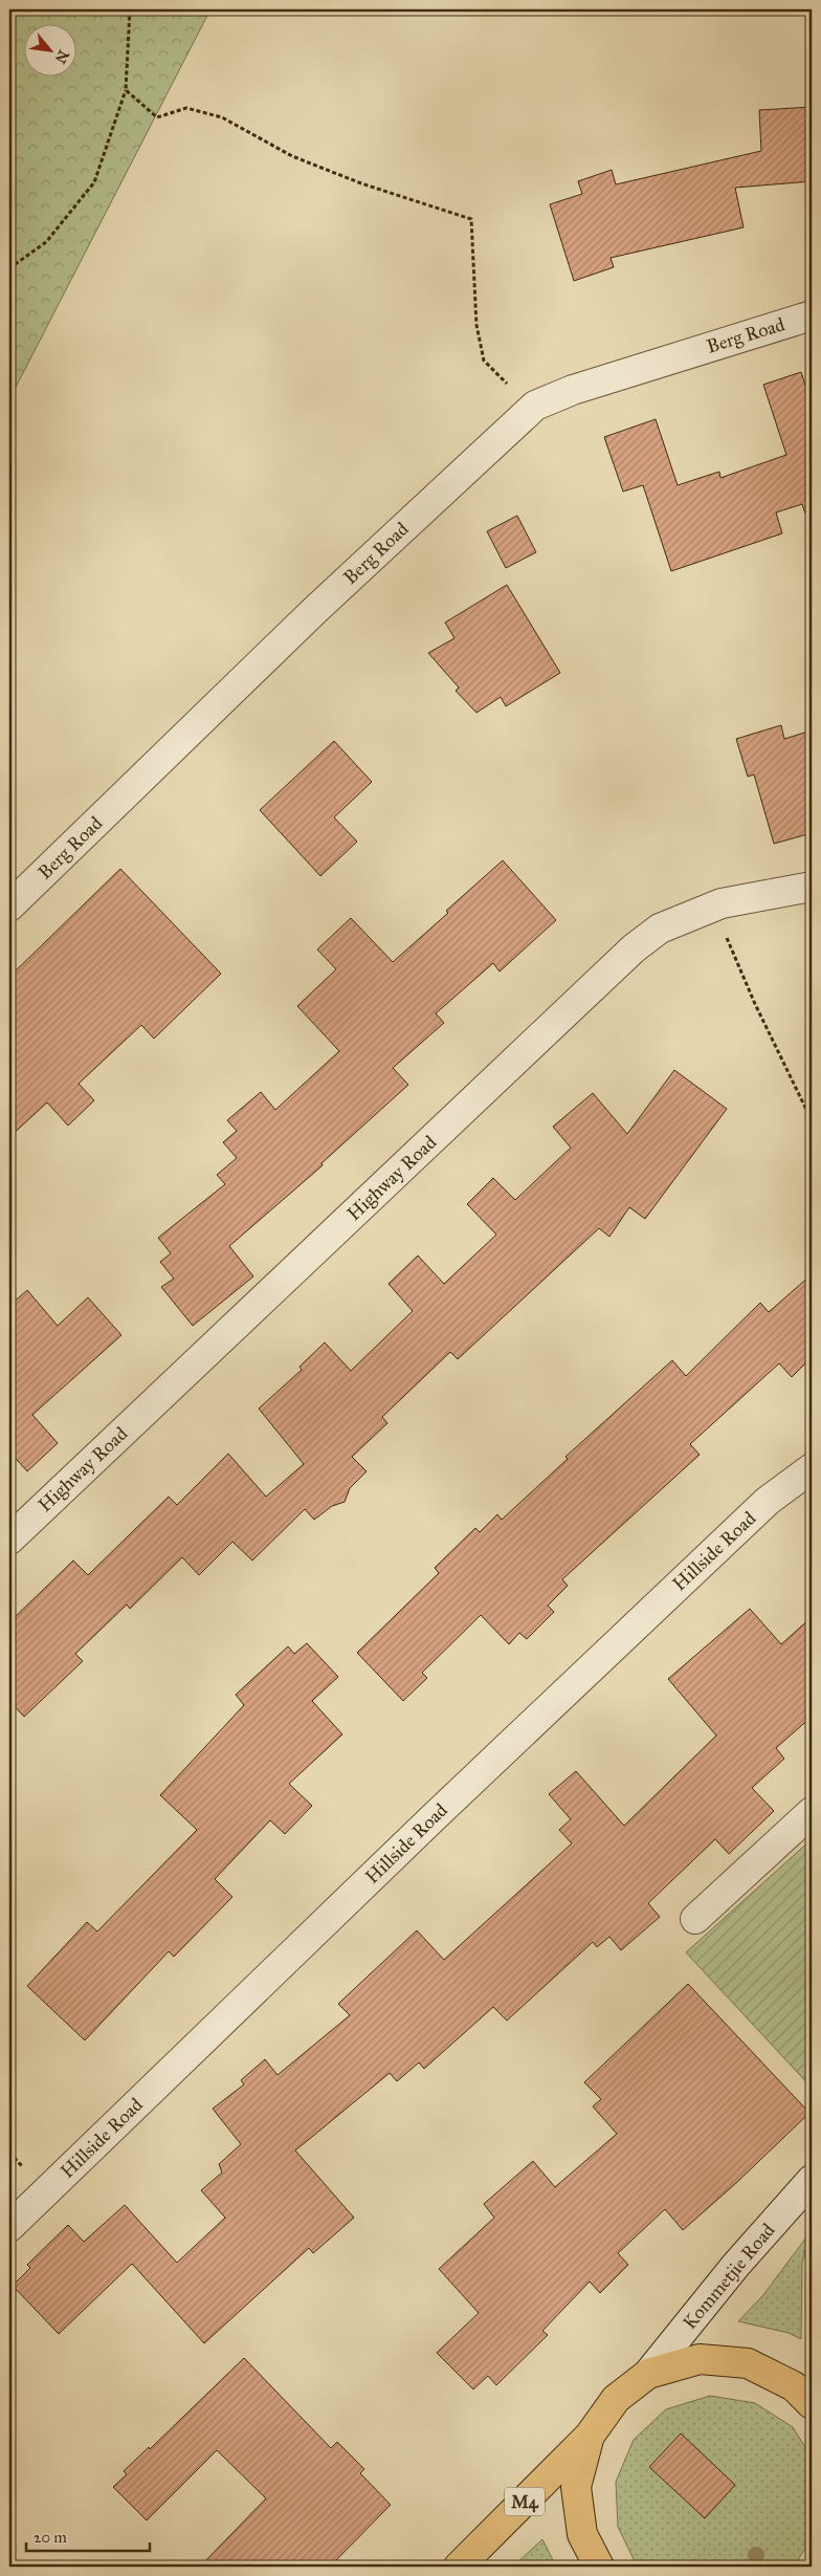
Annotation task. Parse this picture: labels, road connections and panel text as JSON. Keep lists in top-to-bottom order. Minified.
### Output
{"streets":{"main road":["M4"],"street":["Berg Road","Highway Road","Hillside Road","Kommetjie Road"]},"crossings":[["Kommetjie Road","M4"]],"scale_bar":"20 m","north":"bottom right"}
